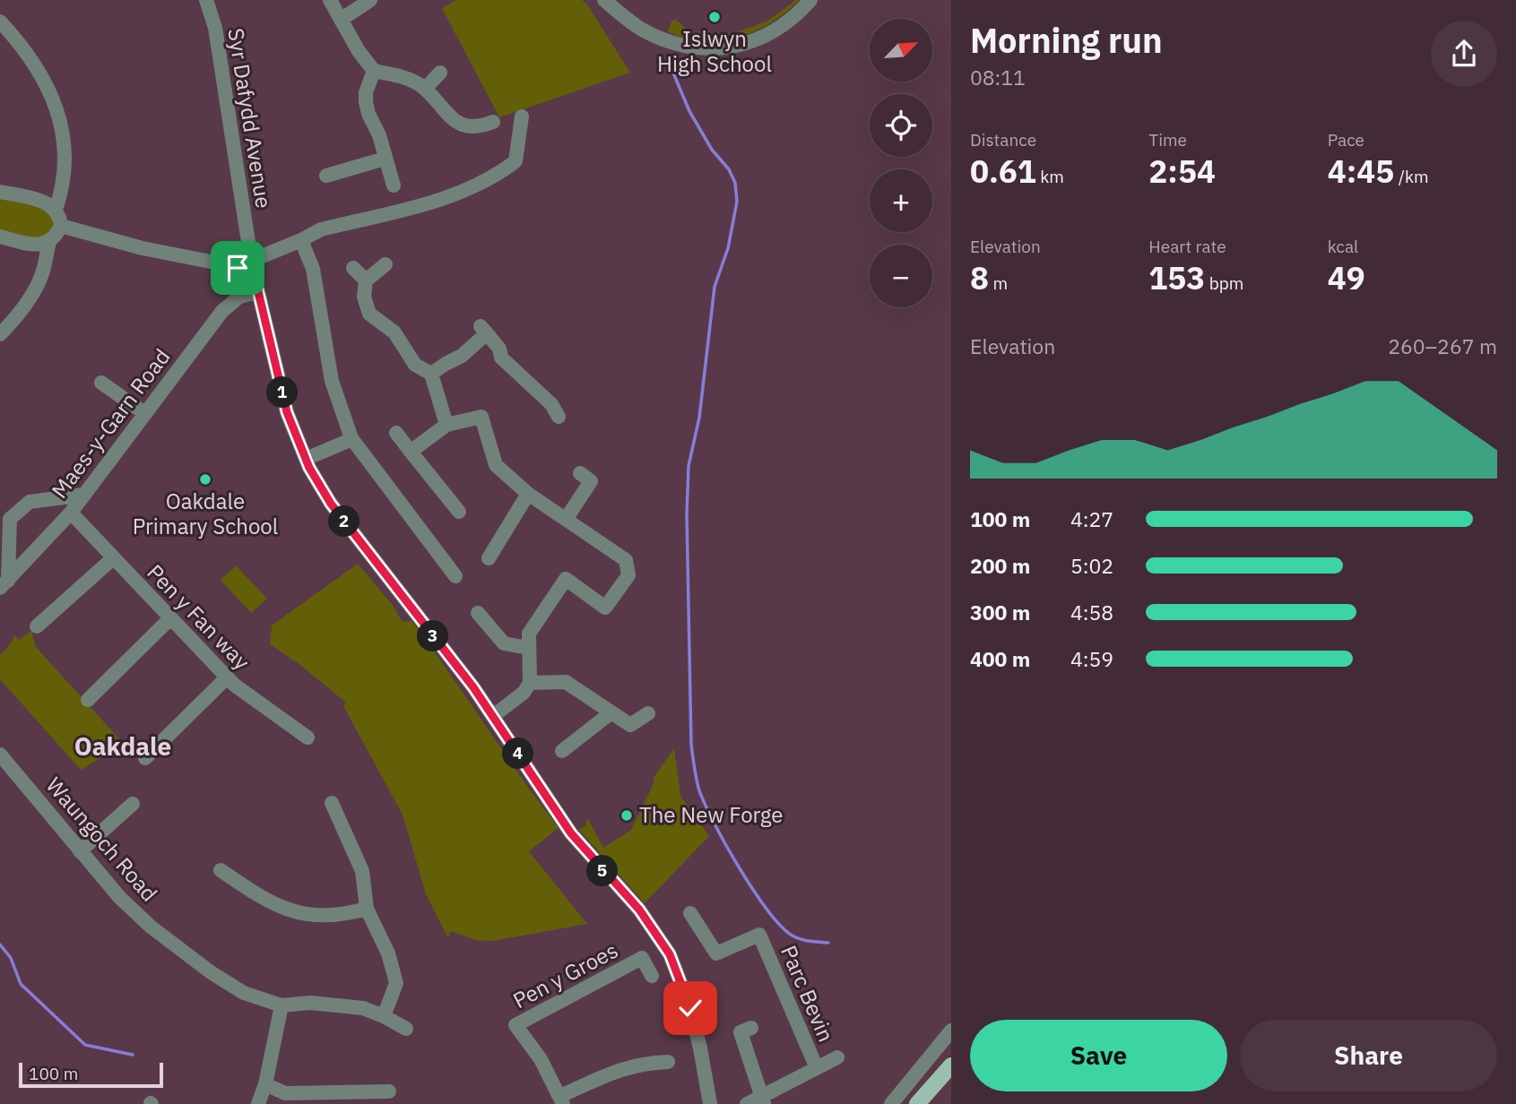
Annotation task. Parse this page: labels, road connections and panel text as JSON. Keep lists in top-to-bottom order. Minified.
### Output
{"streets":{"street":["Syr Dafydd Avenue","Maes-y-Garn Road","Pen y Fan way","Waungoch Road","Pen y Groes","Parc Bevin"]},"crossings":[["Syr Dafydd Avenue","Maes-y-Garn Road"],["Maes-y-Garn Road","Pen y Fan way"]],"districts":["Oakdale"],"places":["Islwyn High School","Oakdale Primary School","The New Forge"],"scale_bar":"100 m","north":"top right","page":{"heading":["Morning run","08:11"],"map_buttons":["+","−"],"stats":[["Distance","0.61 km"],["Time","2:54"],["Pace","4:45 /km"],["Elevation","8 m"],["Heart rate","153 bpm"],["kcal","49"]],"chart":["Elevation","260–267 m"],"pins":["1","2","3","4","5"],"list":[{"name":"100 m","note":"4:27"},{"name":"200 m","note":"5:02"},{"name":"300 m","note":"4:58"},{"name":"400 m","note":"4:59"}],"buttons":["Save","Share"],"scale":"100 m"}}
